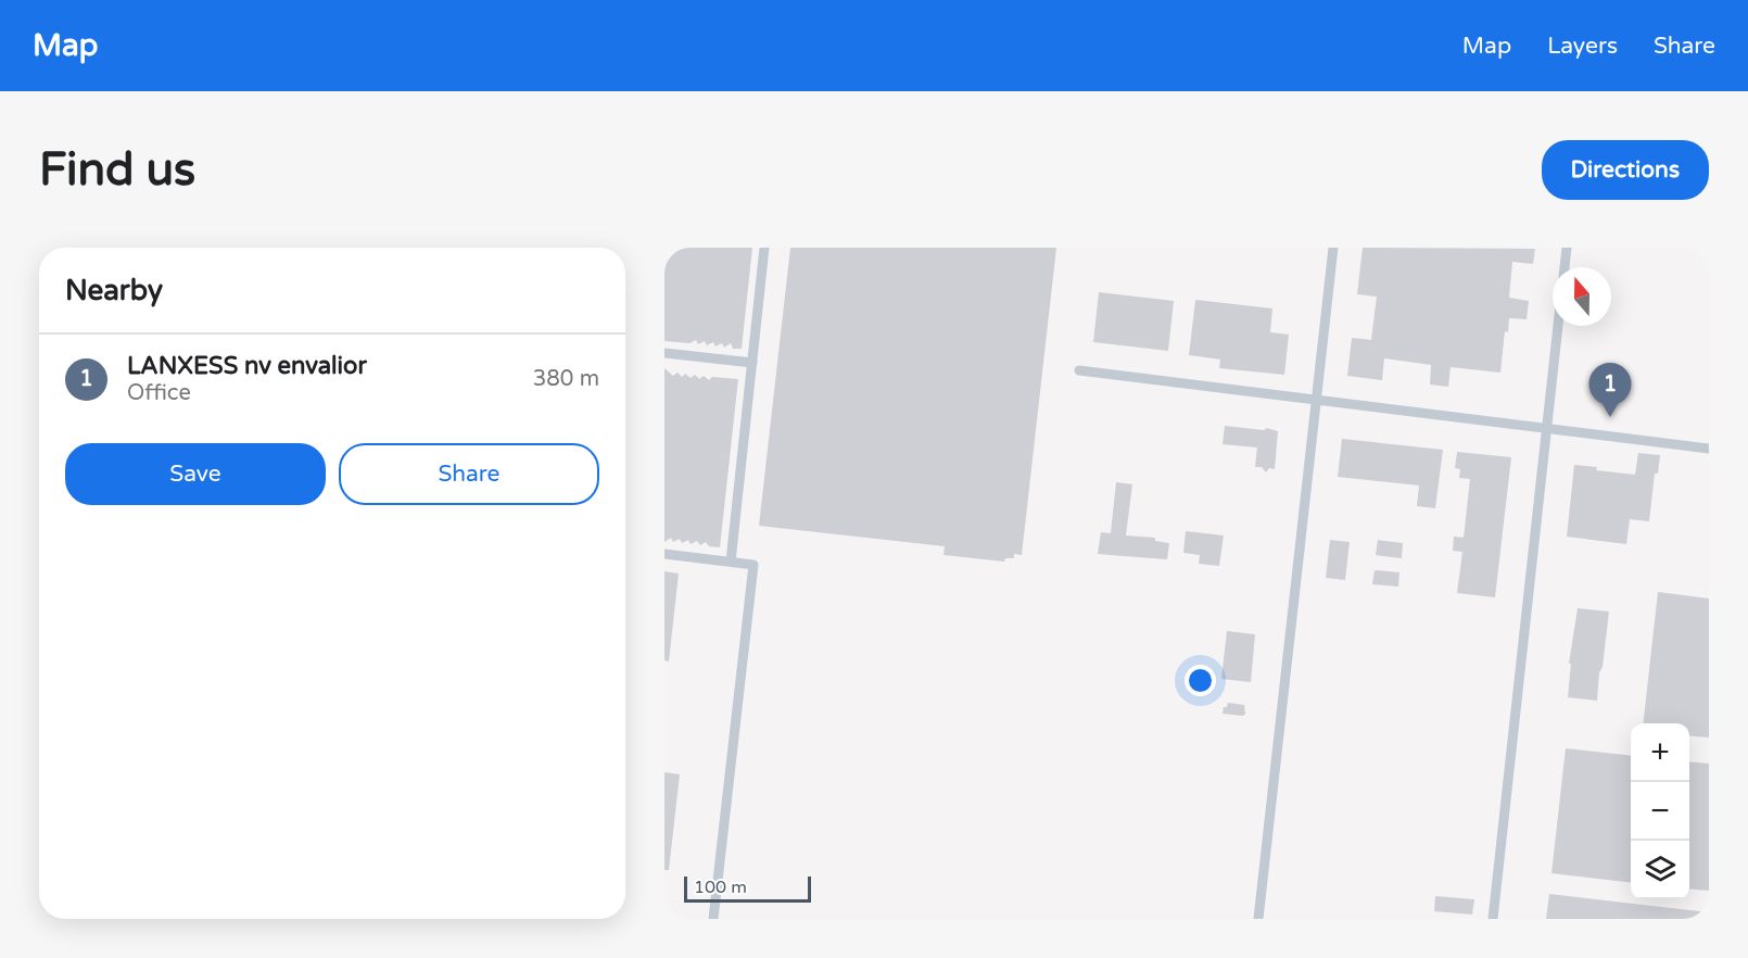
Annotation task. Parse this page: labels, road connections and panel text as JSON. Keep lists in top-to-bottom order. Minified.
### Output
{"scale_bar":"100 m","north":"top","page":{"header":"Map","nav":["Map","Layers","Share"],"buttons":["Directions",["Save","Share"]],"title":"Find us","heading":"Nearby","list":[{"mark":"1","name":"LANXESS nv envalior","note":"Office","value":"380 m"}],"pins":"1","map_buttons":["+","−"],"scale":"100 m"}}
